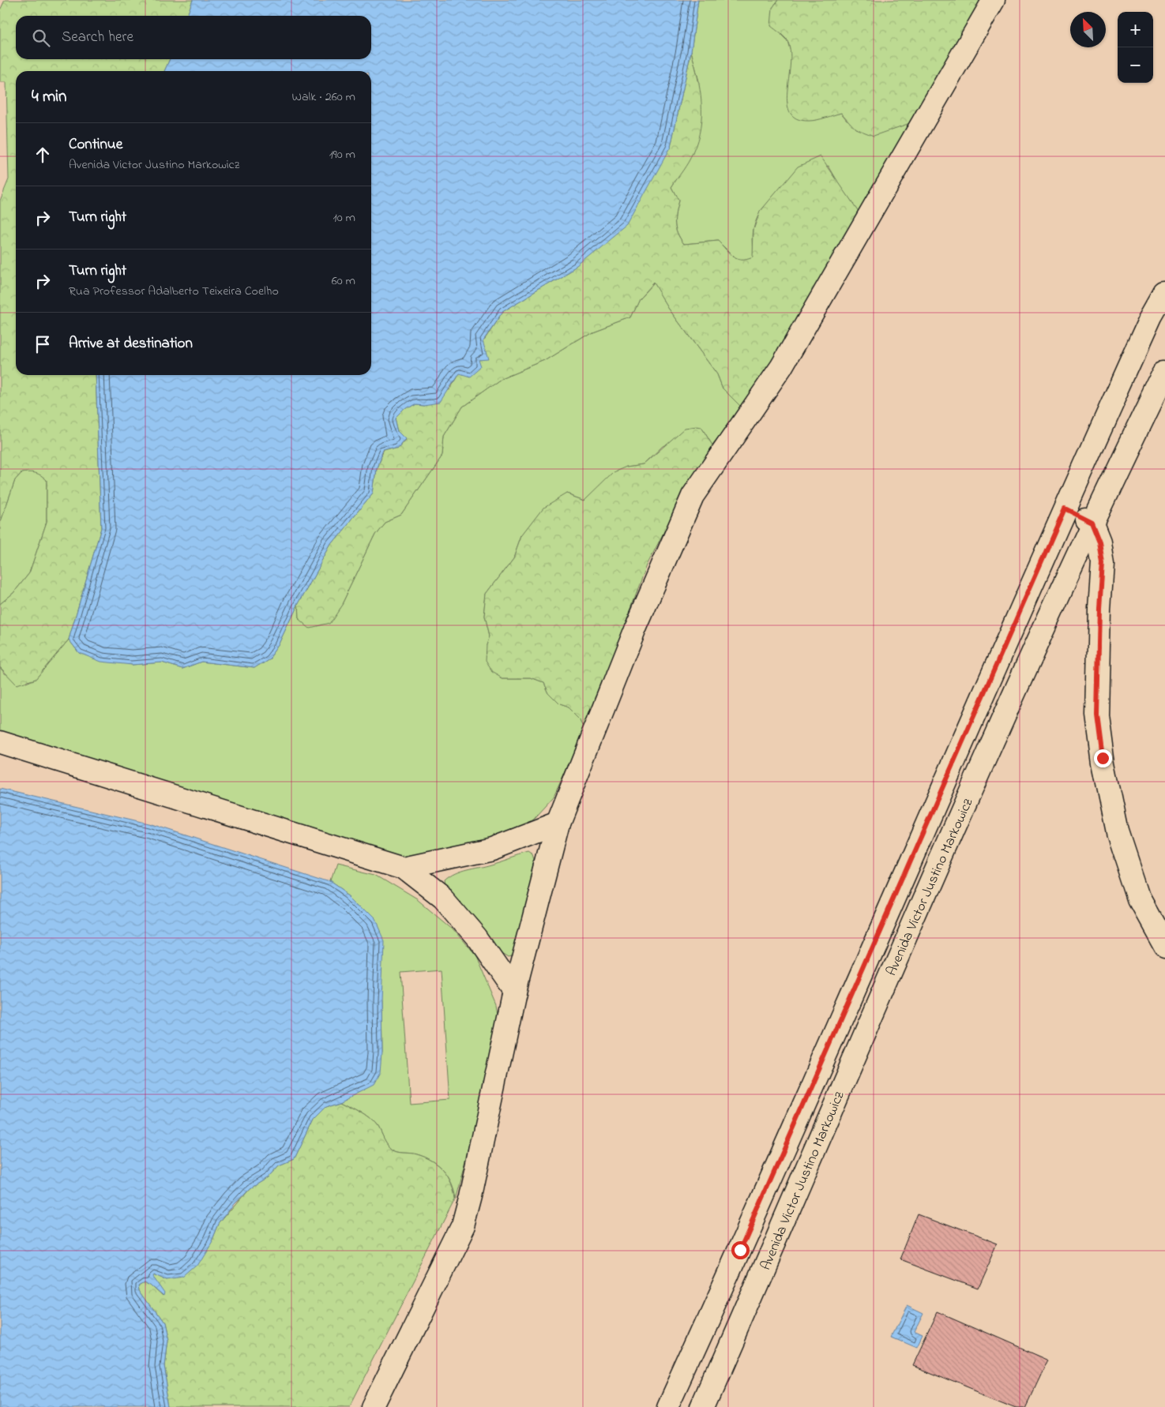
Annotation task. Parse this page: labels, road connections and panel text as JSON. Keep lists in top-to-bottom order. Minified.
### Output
{"streets":{"street":["Avenida Victor Justino Markowicz"]},"north":"top left","page":{"map_buttons":["+","−"],"search":"Search here","heading":["4 min","Walk · 260 m"],"list":[["Continue","Avenida Victor Justino Markowicz","190 m"],["Turn right","10 m"],["Turn right","Rua Professor Adalberto Teixeira Coelho","60 m"],"Arrive at destination"]}}
